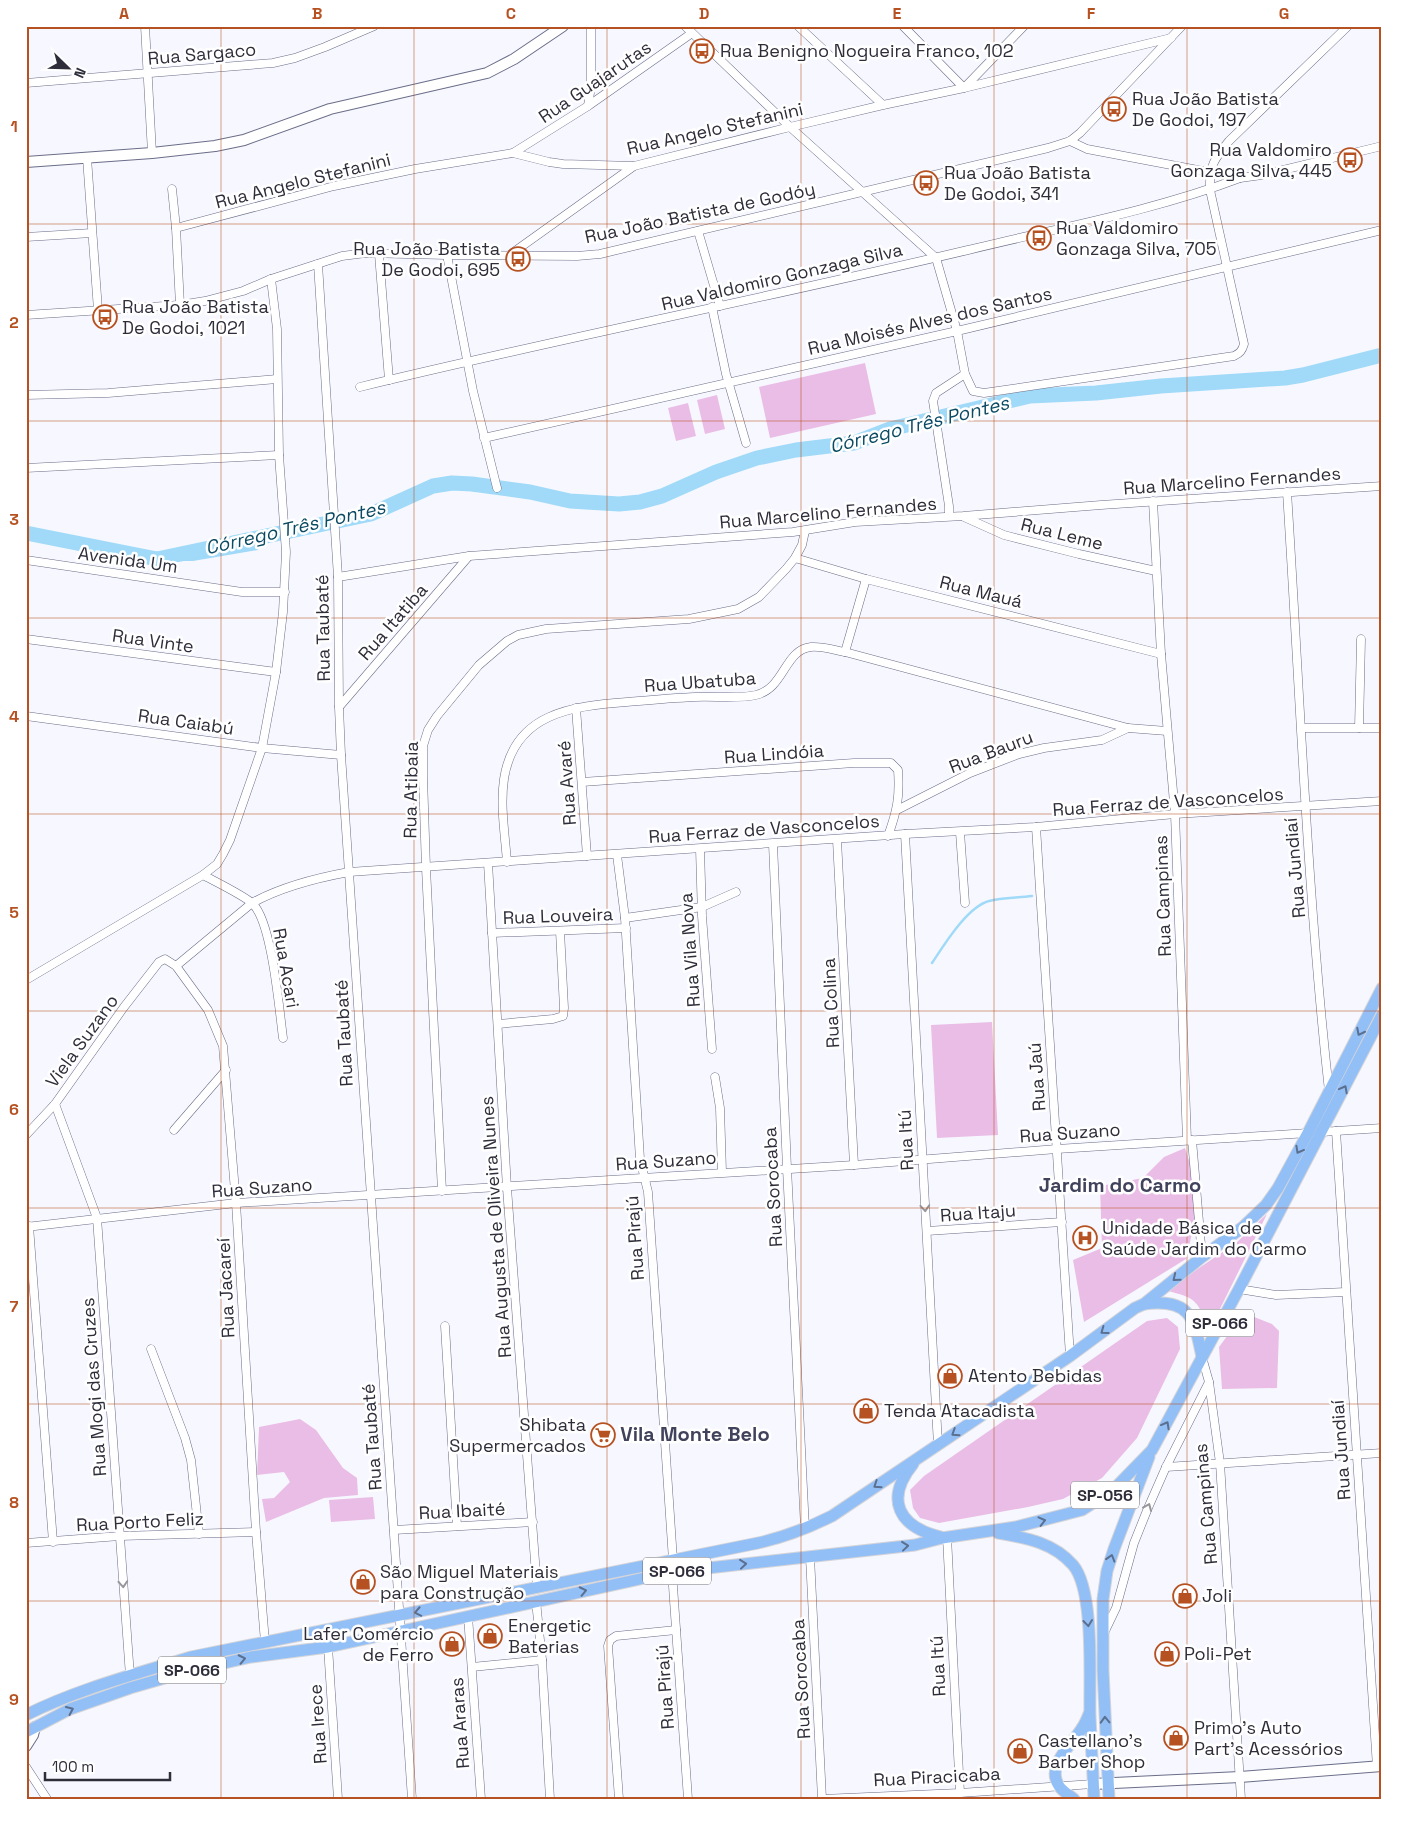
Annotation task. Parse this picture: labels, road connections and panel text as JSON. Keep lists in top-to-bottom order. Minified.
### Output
{"streets":{"main road":["SP-066","SP-056","Rua Piracicaba"],"street":["Rua Sargaco","Rua Guajarutas","Rua Angelo Stefanini","Rua João Batista de Godóy","Rua Valdomiro Gonzaga Silva","Rua Moisés Alves dos Santos","Rua Marcelino Fernandes","Rua Leme","Avenida Um","Rua Mauá","Rua Itatiba","Rua Taubaté","Rua Vinte","Rua Ubatuba","Rua Caiabú","Rua Bauru","Rua Lindóia","Rua Avaré","Rua Atibaia","Rua Ferraz de Vasconcelos","Rua Jundiaí","Rua Campinas","Rua Louveira","Rua Vila Nova","Rua Acari","Rua Colina","Viela Suzano","Rua Jaú","Rua Suzano","Rua Itú","Rua Sorocaba","Rua Itaju","Rua Augusta de Oliveira Nunes","Rua Pirajú","Rua Jacareí","Rua Mogi das Cruzes","Rua Ibaité","Rua Porto Feliz","Rua Araras","Rua Irece"]},"crossings":[["Rua Guajarutas","Rua Angelo Stefanini"],["Rua João Batista de Godóy","Rua Taubaté"],["Rua Marcelino Fernandes","Rua Leme"],["Rua Marcelino Fernandes","Rua Itatiba"],["Rua Marcelino Fernandes","Rua Taubaté"],["Rua Marcelino Fernandes","Rua Atibaia"],["Rua Marcelino Fernandes","Rua Jundiaí"],["Rua Marcelino Fernandes","Rua Campinas"],["Rua Leme","Rua Campinas"],["Rua Mauá","Rua Atibaia"],["Rua Mauá","Rua Campinas"],["Rua Itatiba","Rua Taubaté"],["Rua Taubaté","Rua Caiabú"],["Rua Taubaté","Rua Ferraz de Vasconcelos"],["Rua Taubaté","Rua Suzano"],["Rua Taubaté","SP-066"],["Rua Taubaté","Rua Ibaité"],["Rua Ubatuba","Rua Bauru"],["Rua Ubatuba","Rua Avaré"],["Rua Ubatuba","Rua Ferraz de Vasconcelos"],["Rua Ubatuba","Rua Campinas"],["Rua Bauru","Rua Lindóia"],["Rua Lindóia","Rua Avaré"],["Rua Lindóia","Rua Ferraz de Vasconcelos"],["Rua Avaré","Rua Ferraz de Vasconcelos"],["Rua Atibaia","Rua Ferraz de Vasconcelos"],["Rua Atibaia","Rua Suzano"],["Rua Ferraz de Vasconcelos","Rua Jundiaí"],["Rua Ferraz de Vasconcelos","Rua Campinas"],["Rua Ferraz de Vasconcelos","Rua Vila Nova"],["Rua Ferraz de Vasconcelos","Rua Acari"],["Rua Ferraz de Vasconcelos","Rua Colina"],["Rua Ferraz de Vasconcelos","Viela Suzano"],["Rua Ferraz de Vasconcelos","Rua Jaú"],["Rua Ferraz de Vasconcelos","Rua Itú"],["Rua Ferraz de Vasconcelos","Rua Sorocaba"],["Rua Ferraz de Vasconcelos","Rua Augusta de Oliveira Nunes"],["Rua Ferraz de Vasconcelos","Rua Pirajú"],["Rua Ferraz de Vasconcelos","Rua Jacareí"],["Rua Jundiaí","Rua Piracicaba"],["Rua Campinas","Rua Suzano"],["Rua Campinas","SP-066"],["Rua Campinas","SP-056"],["Rua Campinas","Rua Piracicaba"],["Rua Louveira","Rua Augusta de Oliveira Nunes"],["Rua Louveira","Rua Pirajú"],["Rua Colina","Rua Suzano"],["Viela Suzano","Rua Jacareí"],["Viela Suzano","Rua Mogi das Cruzes"],["Rua Jaú","Rua Suzano"],["Rua Jaú","Rua Itaju"],["Rua Suzano","Rua Itú"],["Rua Suzano","Rua Sorocaba"],["Rua Suzano","Rua Augusta de Oliveira Nunes"],["Rua Suzano","Rua Pirajú"],["Rua Suzano","Rua Jacareí"],["Rua Suzano","Rua Mogi das Cruzes"],["Rua Itú","Rua Itaju"],["Rua Itú","SP-066"],["Rua Itú","SP-056"],["Rua Itú","Rua Piracicaba"],["Rua Sorocaba","SP-066"],["Rua Sorocaba","Rua Piracicaba"],["Rua Augusta de Oliveira Nunes","SP-066"],["Rua Augusta de Oliveira Nunes","Rua Ibaité"],["Rua Pirajú","SP-066"],["Rua Jacareí","SP-066"],["Rua Jacareí","Rua Porto Feliz"],["SP-066","Rua Mogi das Cruzes"],["SP-066","SP-056"],["SP-066","Rua Araras"],["SP-066","Rua Irece"],["Rua Mogi das Cruzes","Rua Porto Feliz"],["SP-056","Rua Piracicaba"]],"districts":["Jardim do Carmo","Vila Monte Belo"],"water":["Córrego Três Pontes"],"places":{"bus stop":["Rua Benigno Nogueira Franco, 102","Rua João Batista De Godoi, 197","Rua Valdomiro Gonzaga Silva, 445","Rua João Batista De Godoi, 341","Rua Valdomiro Gonzaga Silva, 705","Rua João Batista De Godoi, 695","Rua João Batista De Godoi, 1021"],"hospital":["Unidade Básica de Saúde Jardim do Carmo"],"shop":["Atento Bebidas","Tenda Atacadista","São Miguel Materiais para Construção","Joli","Energetic Baterias","Lafer Comércio de Ferro","Poli-Pet","Primo's Auto Part's Acessórios","Castellano's Barber Shop"],"supermarket":["Shibata Supermercados"]},"scale_bar":"100 m","north":"bottom right","grid":{"columns":["A","B","C","D","E","F","G"],"rows":["1","2","3","4","5","6","7","8","9"]}}
